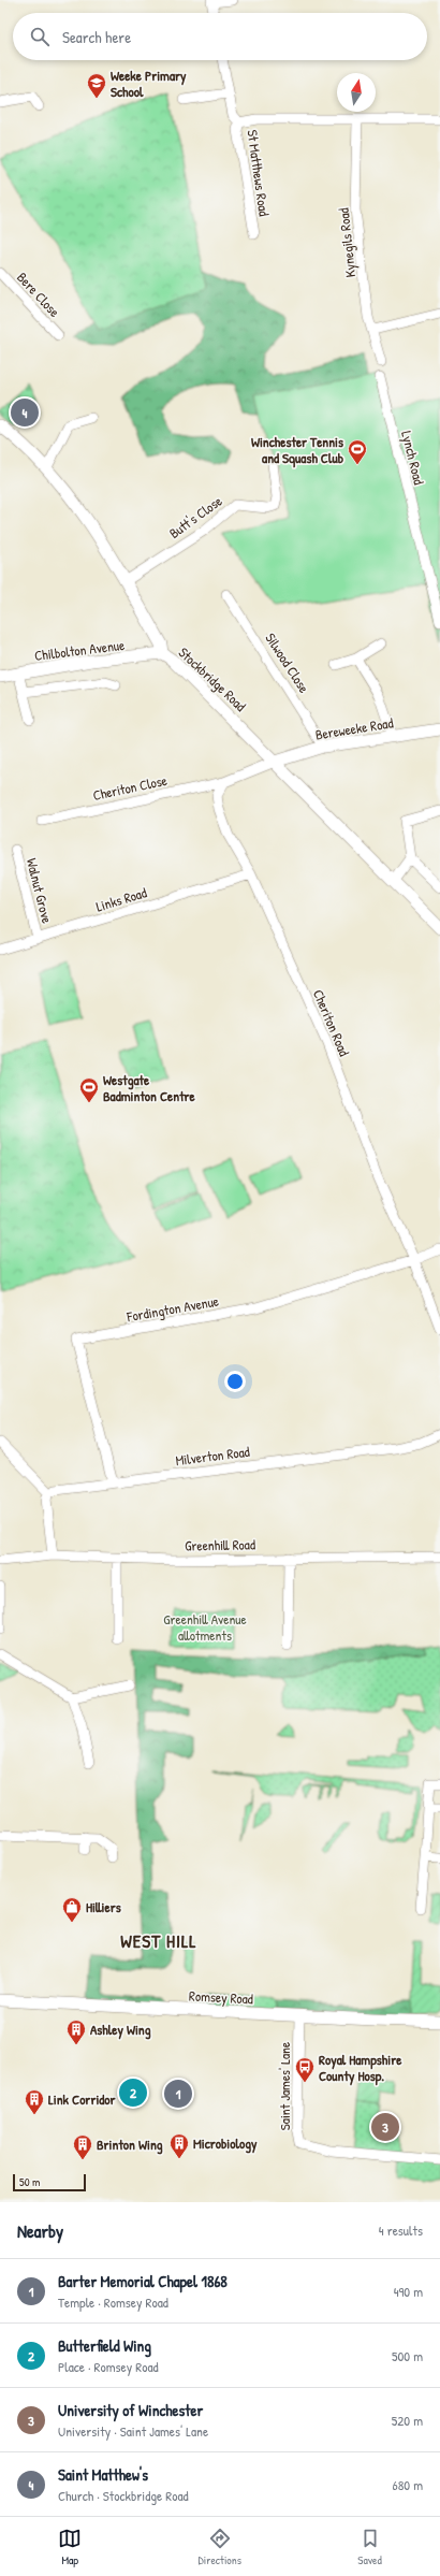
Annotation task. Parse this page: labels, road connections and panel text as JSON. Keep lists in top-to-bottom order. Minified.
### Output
{"streets":{"main road":["Chilbolton Avenue","Stockbridge Road","Bereweeke Road","Romsey Road"],"street":["St Matthews Road","Kynegils Road","Bere Close","Lynch Road","Butt's Close","Silwood Close","Cheriton Close","Walnut Grove","Links Road","Cheriton Road","Fordington Avenue","Milverton Road","Greenhill Road","Saint James' Lane"]},"crossings":[["Butt's Close","Stockbridge Road"],["Chilbolton Avenue","Stockbridge Road"],["Silwood Close","Bereweeke Road"],["Stockbridge Road","Bereweeke Road"],["Cheriton Close","Cheriton Road"],["Walnut Grove","Links Road"],["Links Road","Cheriton Road"],["Cheriton Road","Fordington Avenue"],["Fordington Avenue","Milverton Road"],["Romsey Road","Saint James' Lane"]],"districts":["WEST HILL"],"parks":["Greenhill Avenue allotments"],"places":{"school or university":["Weeke Primary School"],"sports":["Winchester Tennis and Squash Club","Westgate Badminton Centre"],"shop":["Hilliers"],"building":["Ashley Wing","Link Corridor","Microbiology","Brinton Wing"],"bus stop":["Royal Hampshire County Hosp."]},"scale_bar":"50 m","north":"top","page":{"search":"Search here","pins":["4","2","1","3"],"scale":"50 m","heading":["Nearby","4 results"],"list":[{"mark":"1","name":"Barter Memorial Chapel 1868","note":"Temple · Romsey Road","value":"490 m"},{"mark":"2","name":"Butterfield Wing","note":"Place · Romsey Road","value":"500 m"},{"mark":"3","name":"University of Winchester","note":"University · Saint James' Lane","value":"520 m"},{"mark":"4","name":"Saint Matthew's","note":"Church · Stockbridge Road","value":"680 m"}],"nav":["Map","Directions","Saved"]}}
